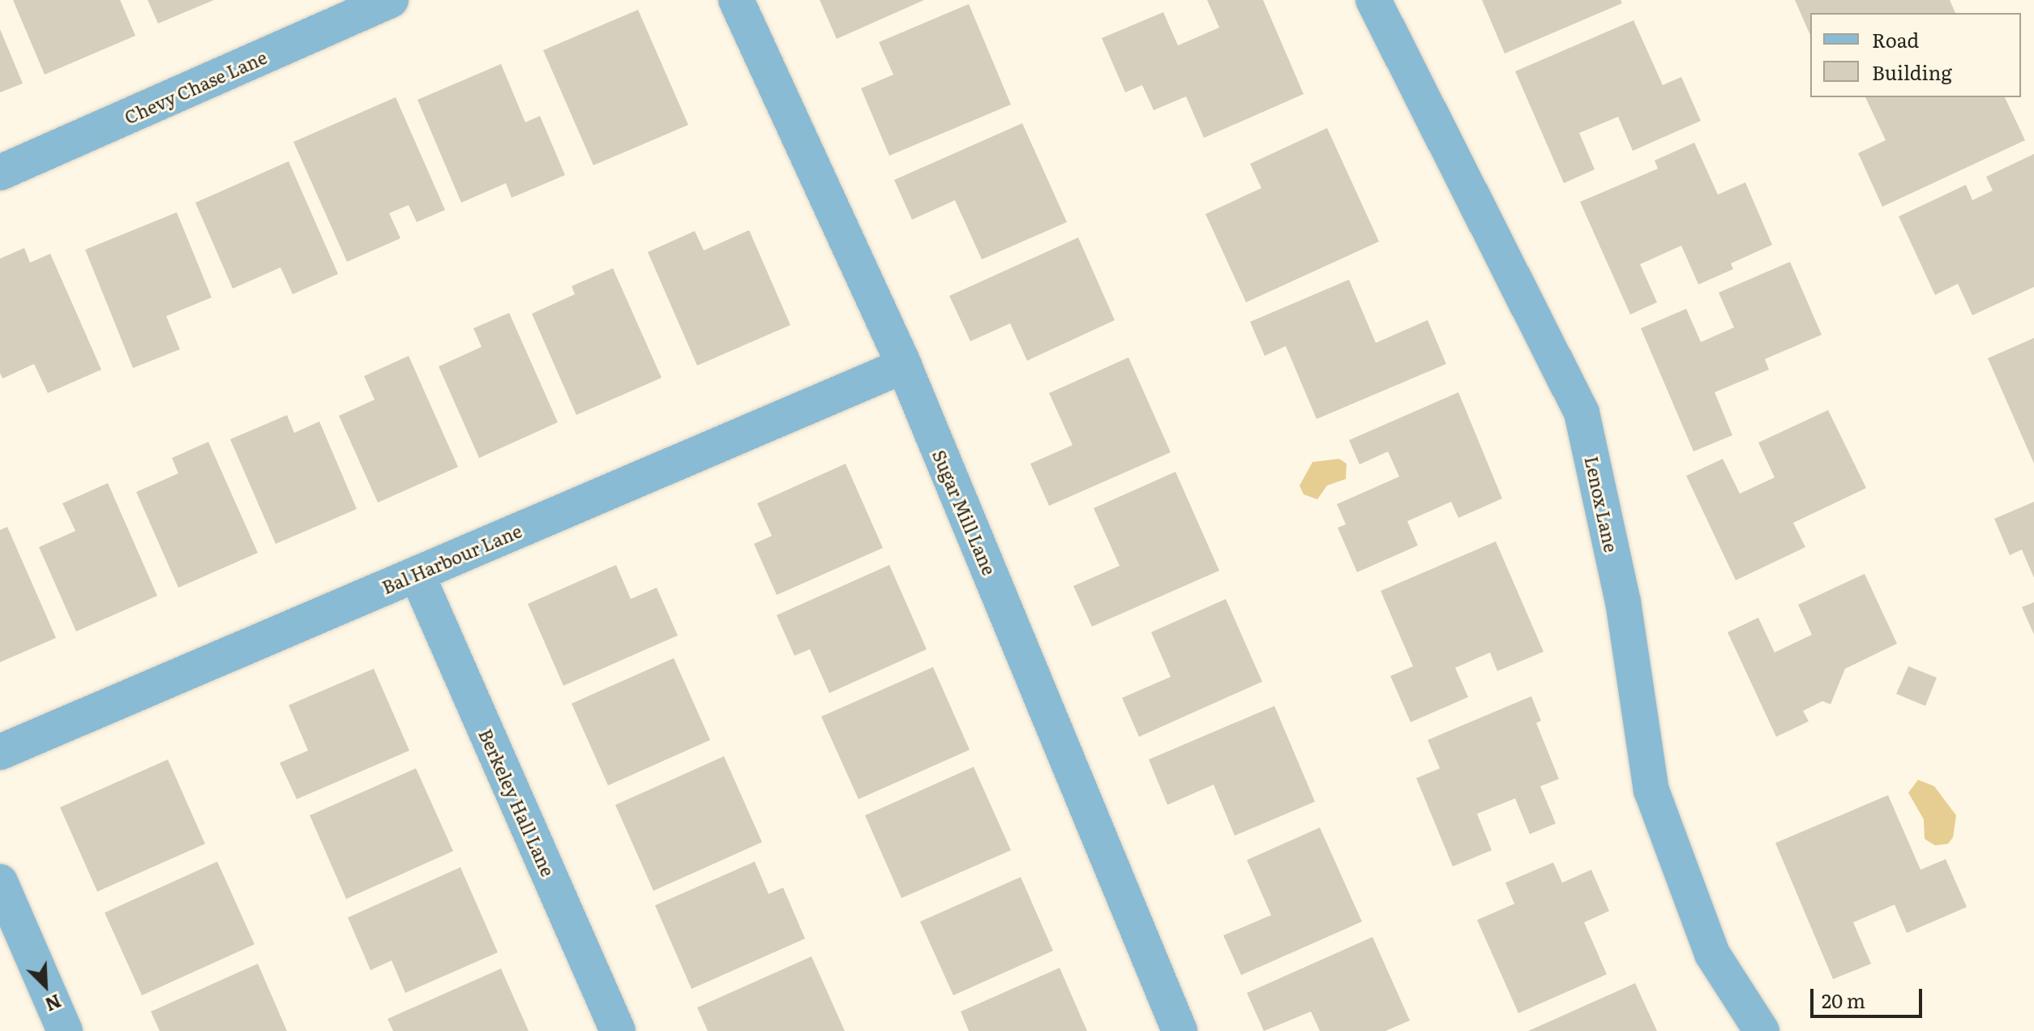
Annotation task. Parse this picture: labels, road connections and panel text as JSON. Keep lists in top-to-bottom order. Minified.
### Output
{"streets":{"street":["Chevy Chase Lane","Lenox Lane","Sugar Mill Lane","Bal Harbour Lane","Berkeley Hall Lane"]},"crossings":[["Sugar Mill Lane","Bal Harbour Lane"],["Bal Harbour Lane","Berkeley Hall Lane"]],"legend":["Road","Building"],"scale_bar":"20 m","north":"bottom right"}
